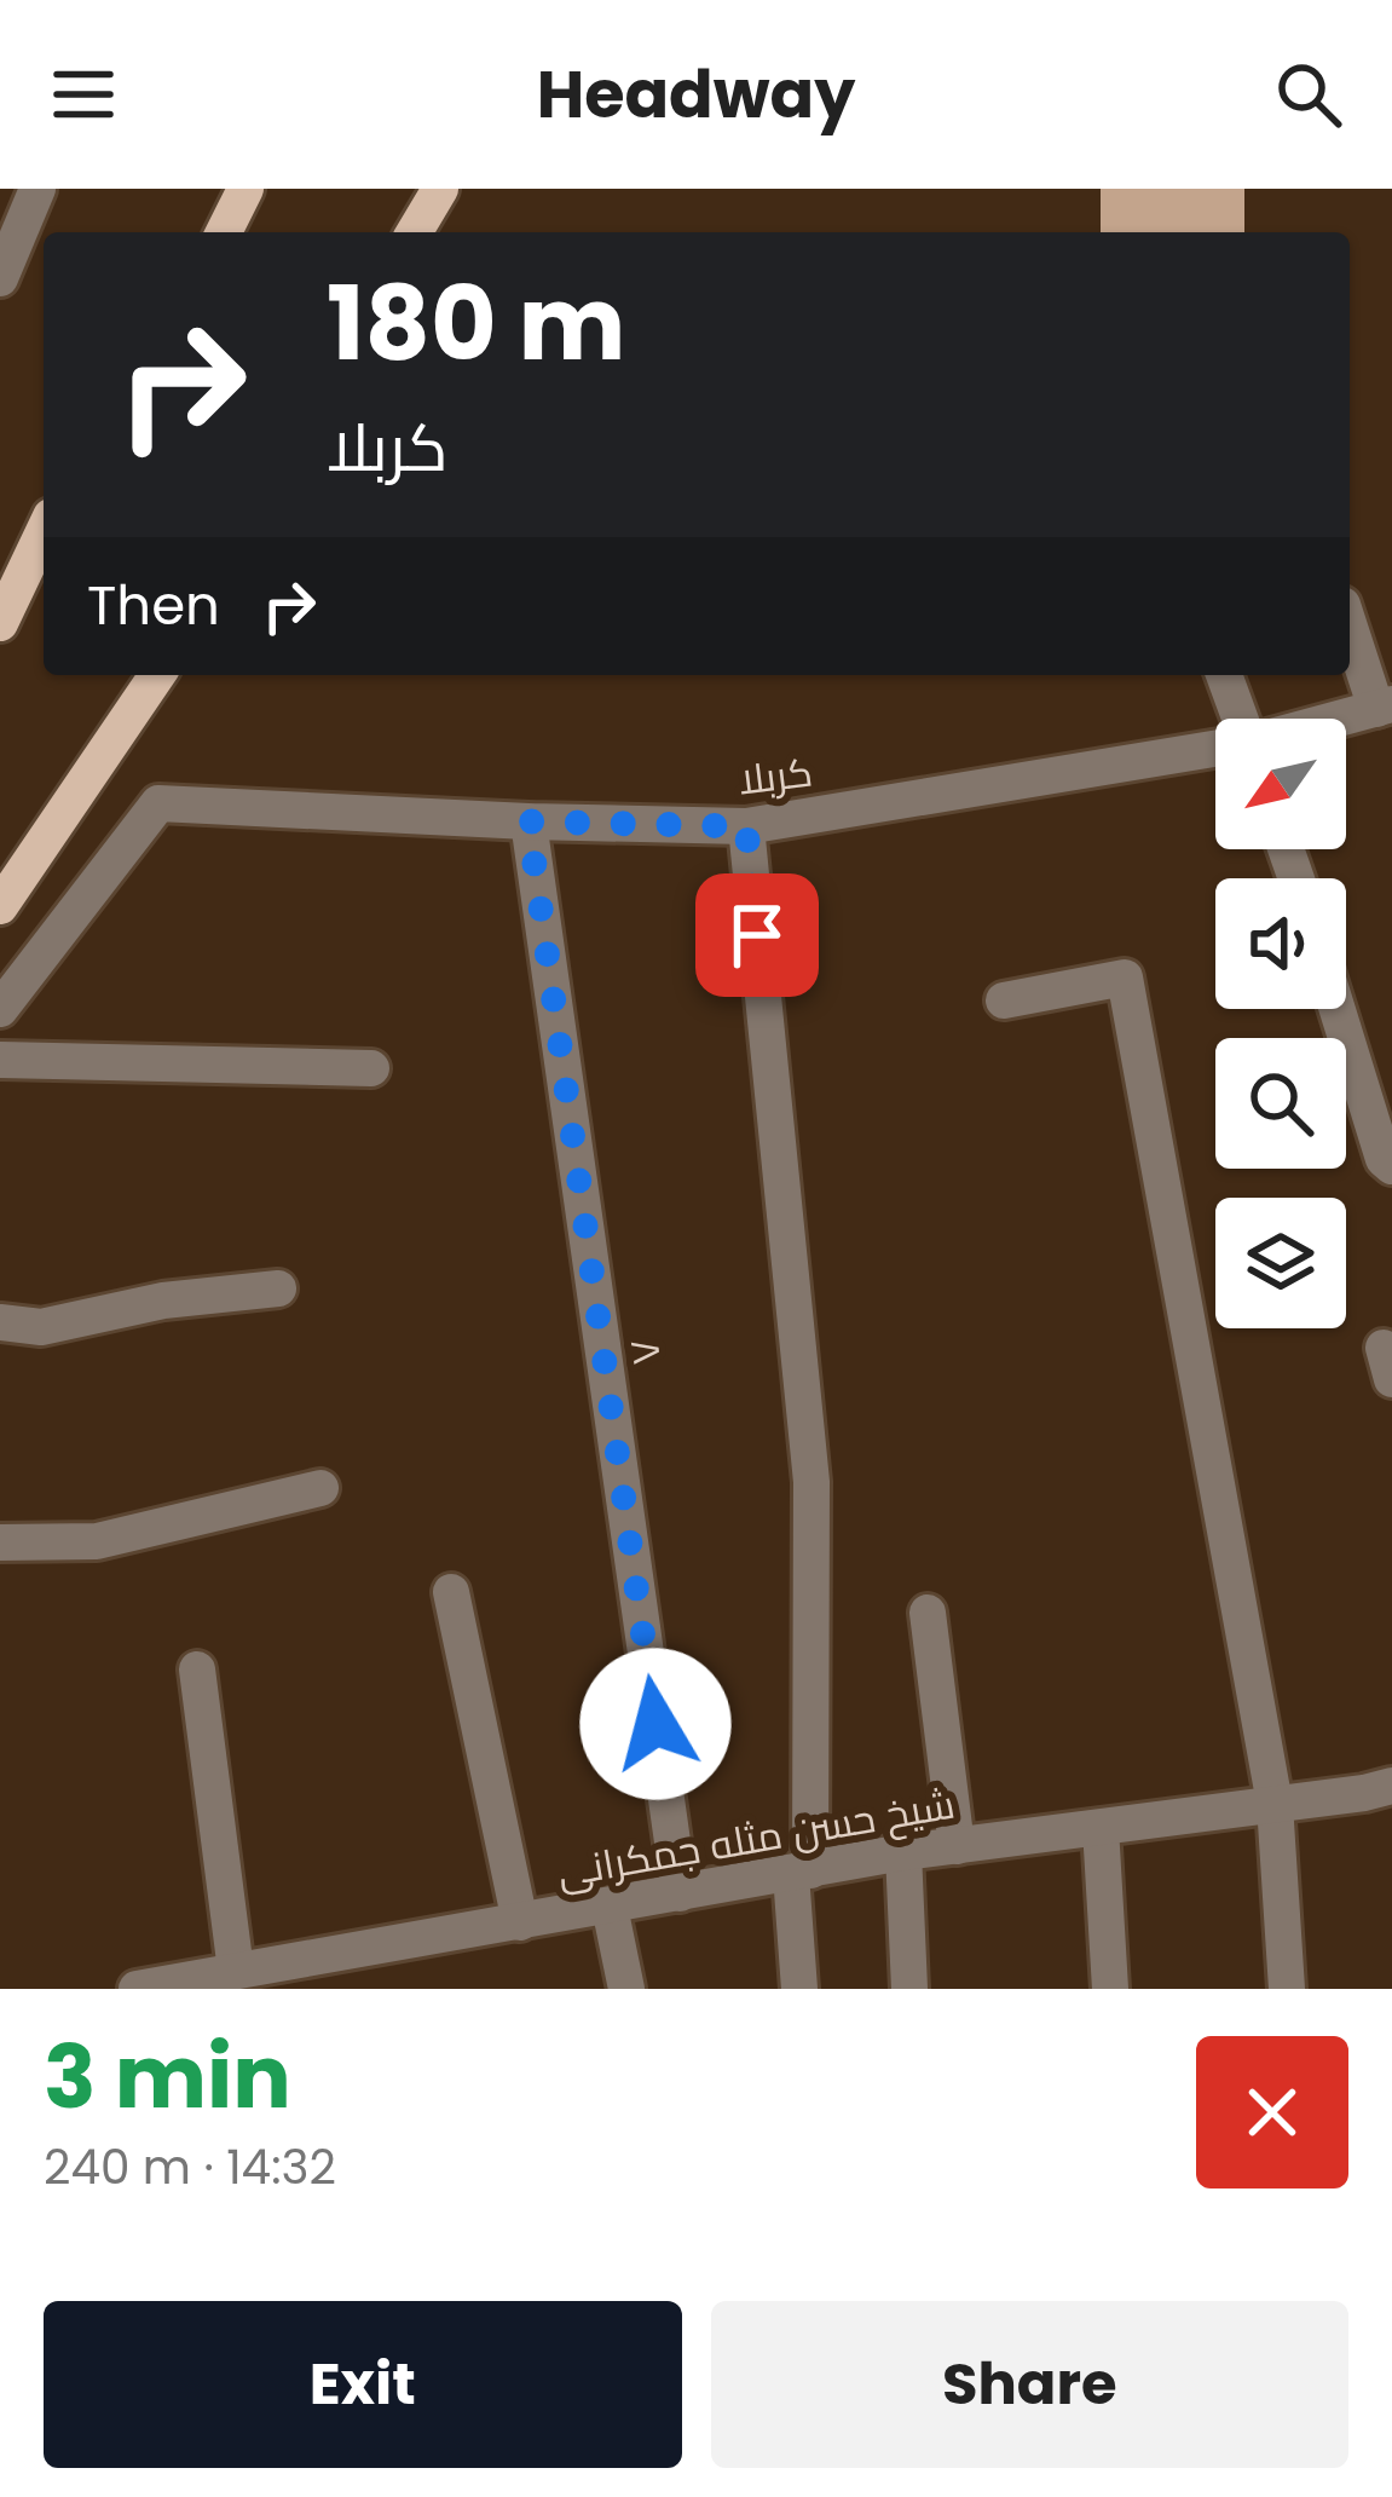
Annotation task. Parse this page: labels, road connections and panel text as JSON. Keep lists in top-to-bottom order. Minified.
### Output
{"streets":{"street":["کربلا","۸","شیخ حسن مثله جمکرانی"]},"crossings":[["کربلا","۸"],["۸","شیخ حسن مثله جمکرانی"]],"north":"bottom left","page":{"header":"Headway","turn":["180 m","کربلا"],"then":"Then","heading":["3 min","240 m · 14:32"],"buttons":["Exit","Share"]}}
